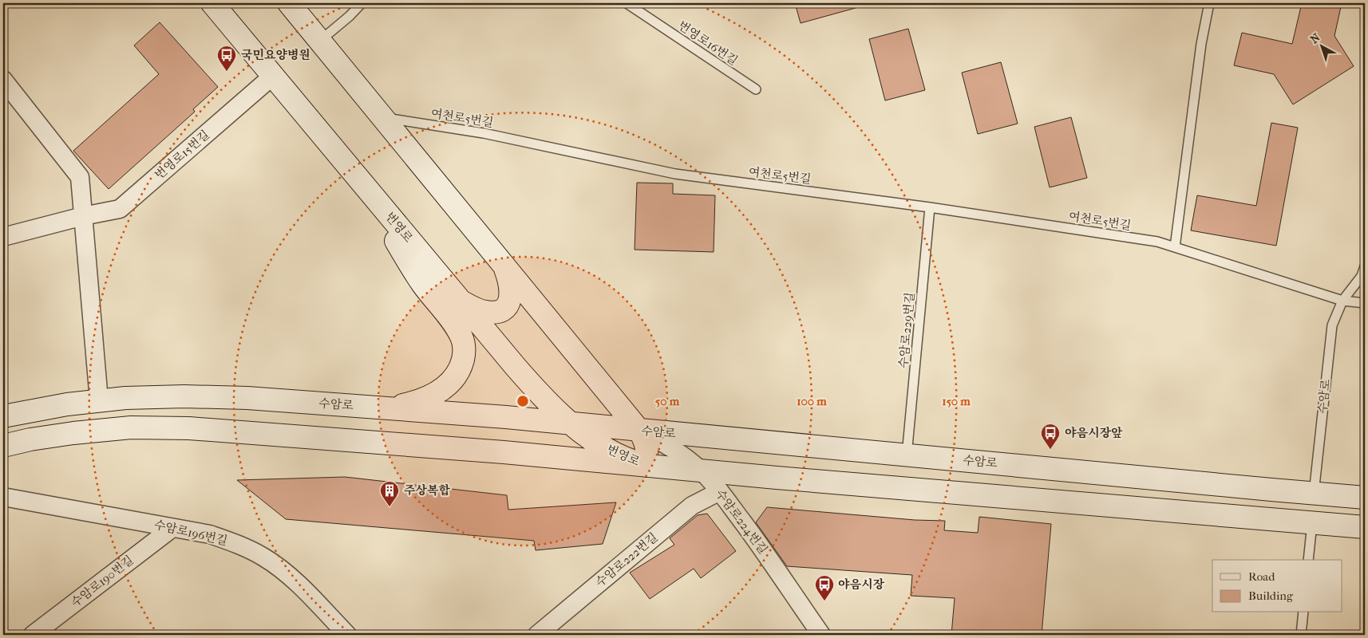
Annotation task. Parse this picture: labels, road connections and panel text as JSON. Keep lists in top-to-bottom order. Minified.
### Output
{"streets":{"main road":["번영로","수암로"],"street":["번영로15번길","수암로224번길","수암로196번길","수암로222번길","수암로190번길"],"lane":["번영로16번길","여천로5번길","수암로229번길"]},"crossings":[["여천로5번길","번영로"],["여천로5번길","수암로229번길"],["여천로5번길","수암로"],["번영로15번길","번영로"],["번영로","수암로"],["번영로","수암로224번길"],["수암로229번길","수암로"],["수암로","수암로224번길"],["수암로224번길","수암로222번길"],["수암로196번길","수암로190번길"]],"places":{"bus stop":["국민요양병원","야음시장앞","야음시장"],"building":["주상복합"]},"legend":["Road","Building"],"north":"top left","rings":["50 m","100 m","150 m"]}
